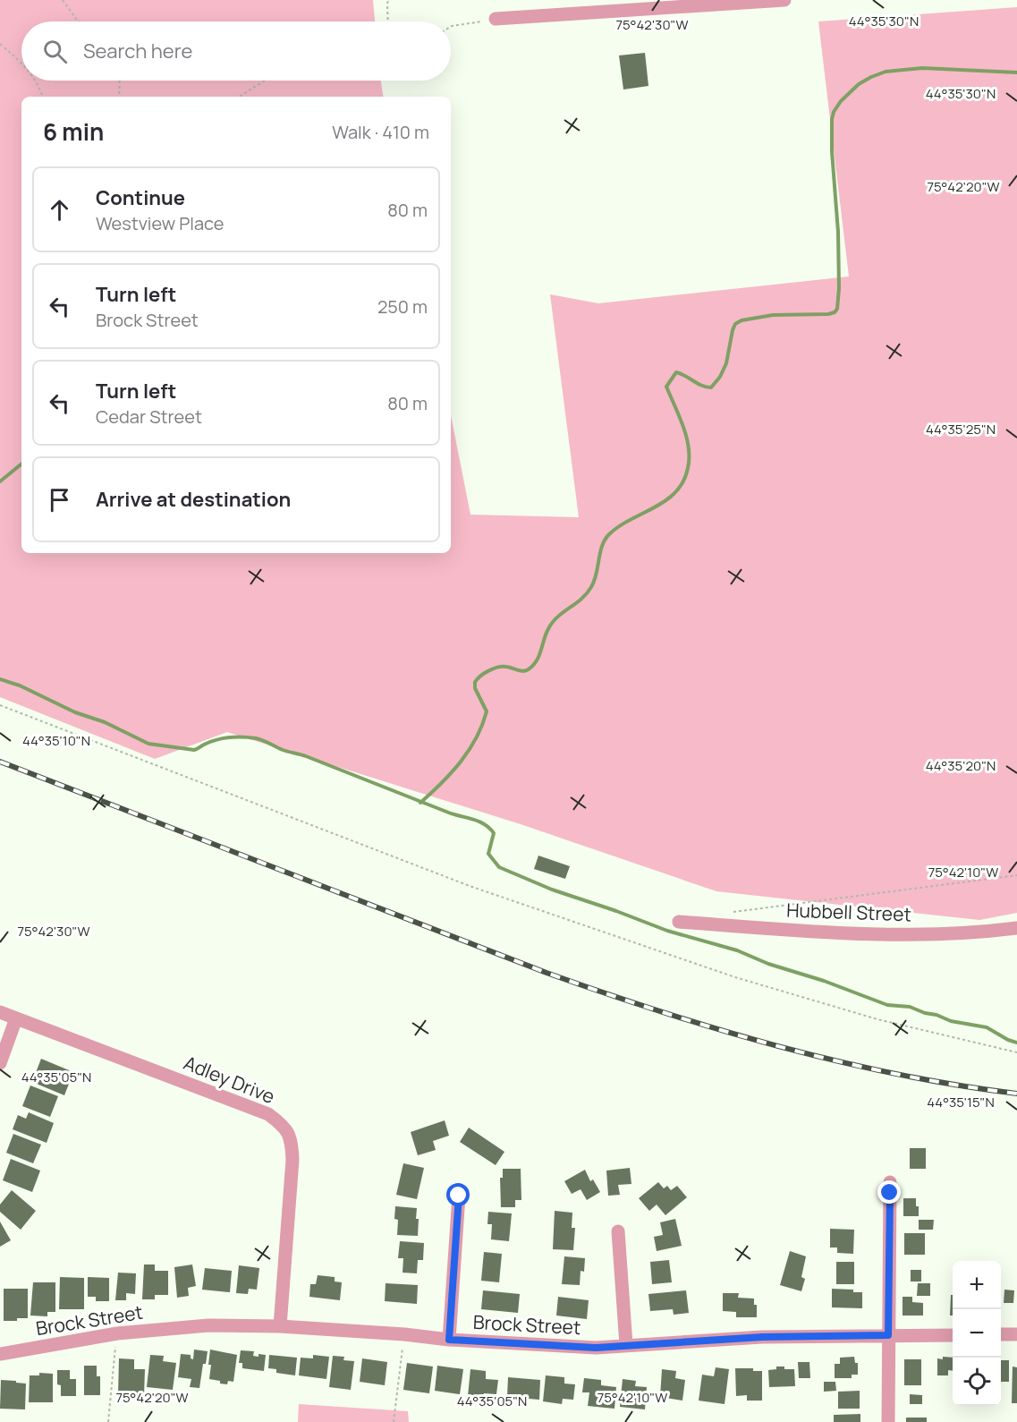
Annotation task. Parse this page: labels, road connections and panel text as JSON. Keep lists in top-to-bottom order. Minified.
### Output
{"streets":{"street":["Hubbell Street","Adley Drive","Brock Street"]},"crossings":[["Adley Drive","Brock Street"]],"page":{"search":"Search here","heading":["6 min","Walk · 410 m"],"list":[["Continue","Westview Place","80 m"],["Turn left","Brock Street","250 m"],["Turn left","Cedar Street","80 m"],"Arrive at destination"],"map_buttons":["+","−"]},"coordinates":["44°35'30\"N","75°42'30\"W","75°42'20\"W","44°35'25\"N","44°35'10\"N","44°35'20\"N","75°42'10\"W","44°35'05\"N","44°35'15\"N"]}
